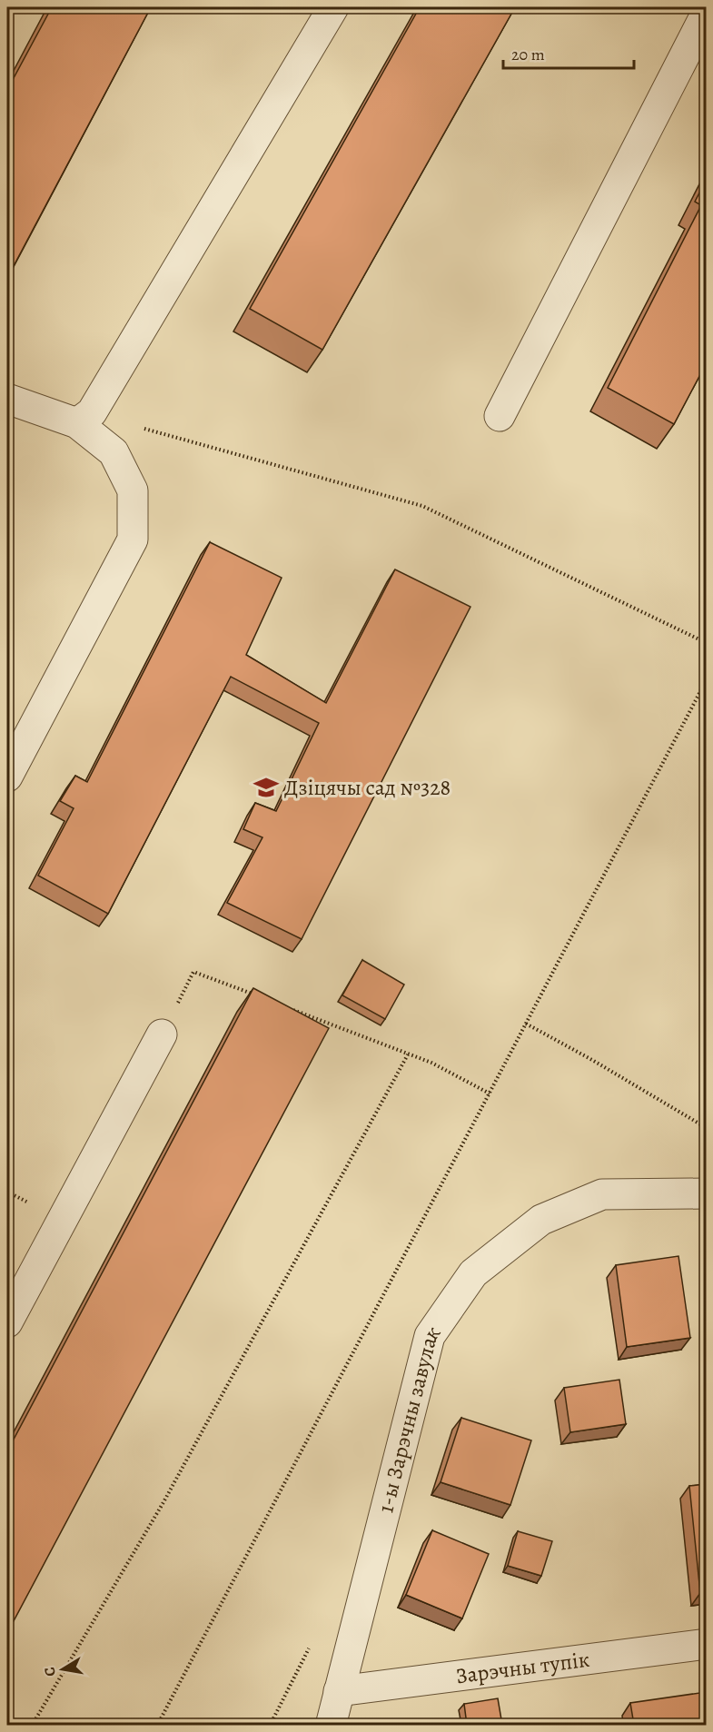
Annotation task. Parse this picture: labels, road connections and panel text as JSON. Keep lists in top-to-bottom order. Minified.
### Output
{"streets":{"street":["1-ы Зарэчны завулак","Зарэчны тупік"]},"crossings":[["1-ы Зарэчны завулак","Зарэчны тупік"]],"places":{"school or university":["Дзіцячы сад №328"]},"scale_bar":"20 m","north":"left"}
